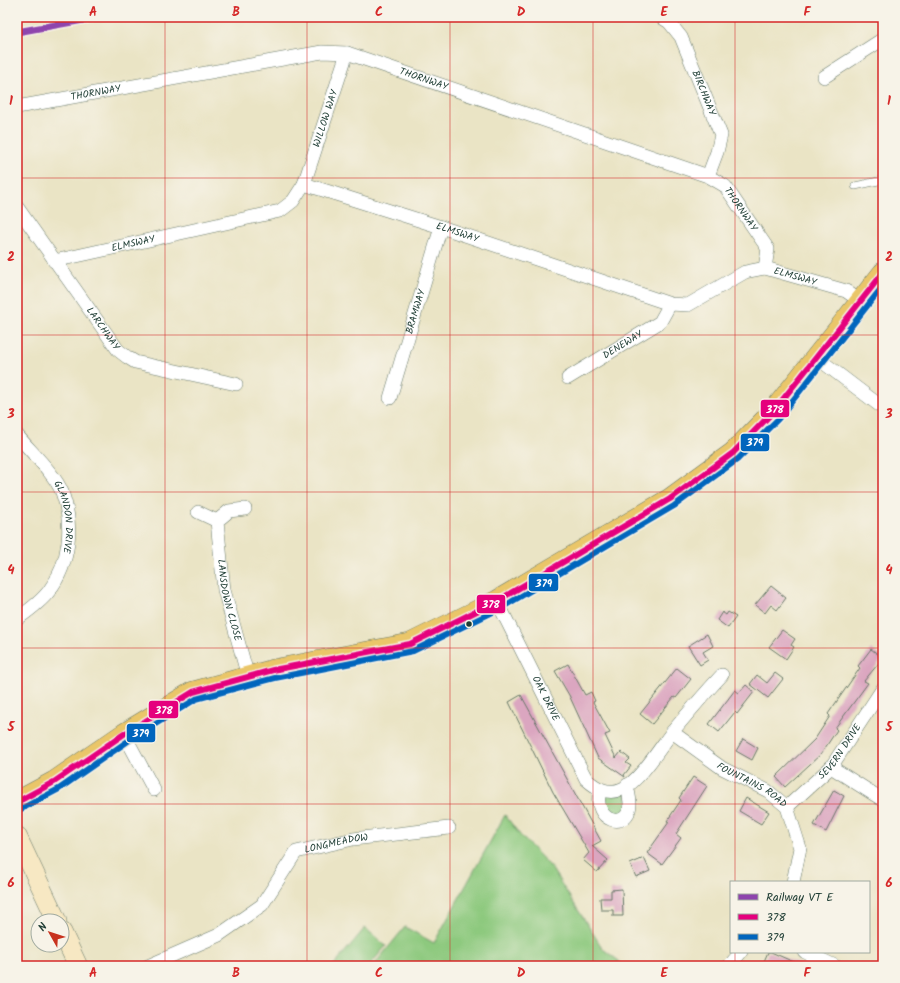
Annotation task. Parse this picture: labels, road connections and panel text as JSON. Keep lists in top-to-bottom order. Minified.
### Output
{"streets":{"street":["THORNWAY","BIRCHWAY","WILLOW WAY","ELMSWAY","BRAMWAY","LARCHWAY","DENEWAY","GLANDON DRIVE","LANSDOWN CLOSE","OAK DRIVE","SEVERN DRIVE","FOUNTAINS ROAD","LONGMEADOW"]},"crossings":[["THORNWAY","BIRCHWAY"],["THORNWAY","WILLOW WAY"],["THORNWAY","ELMSWAY"],["WILLOW WAY","ELMSWAY"],["ELMSWAY","BRAMWAY"],["ELMSWAY","LARCHWAY"],["ELMSWAY","DENEWAY"],["SEVERN DRIVE","FOUNTAINS ROAD"]],"lines":["transit line 378","transit line 379"],"legend":["Railway VT E","378","379"],"north":"top left","grid":{"columns":["A","B","C","D","E","F"],"rows":["1","2","3","4","5","6"]}}
